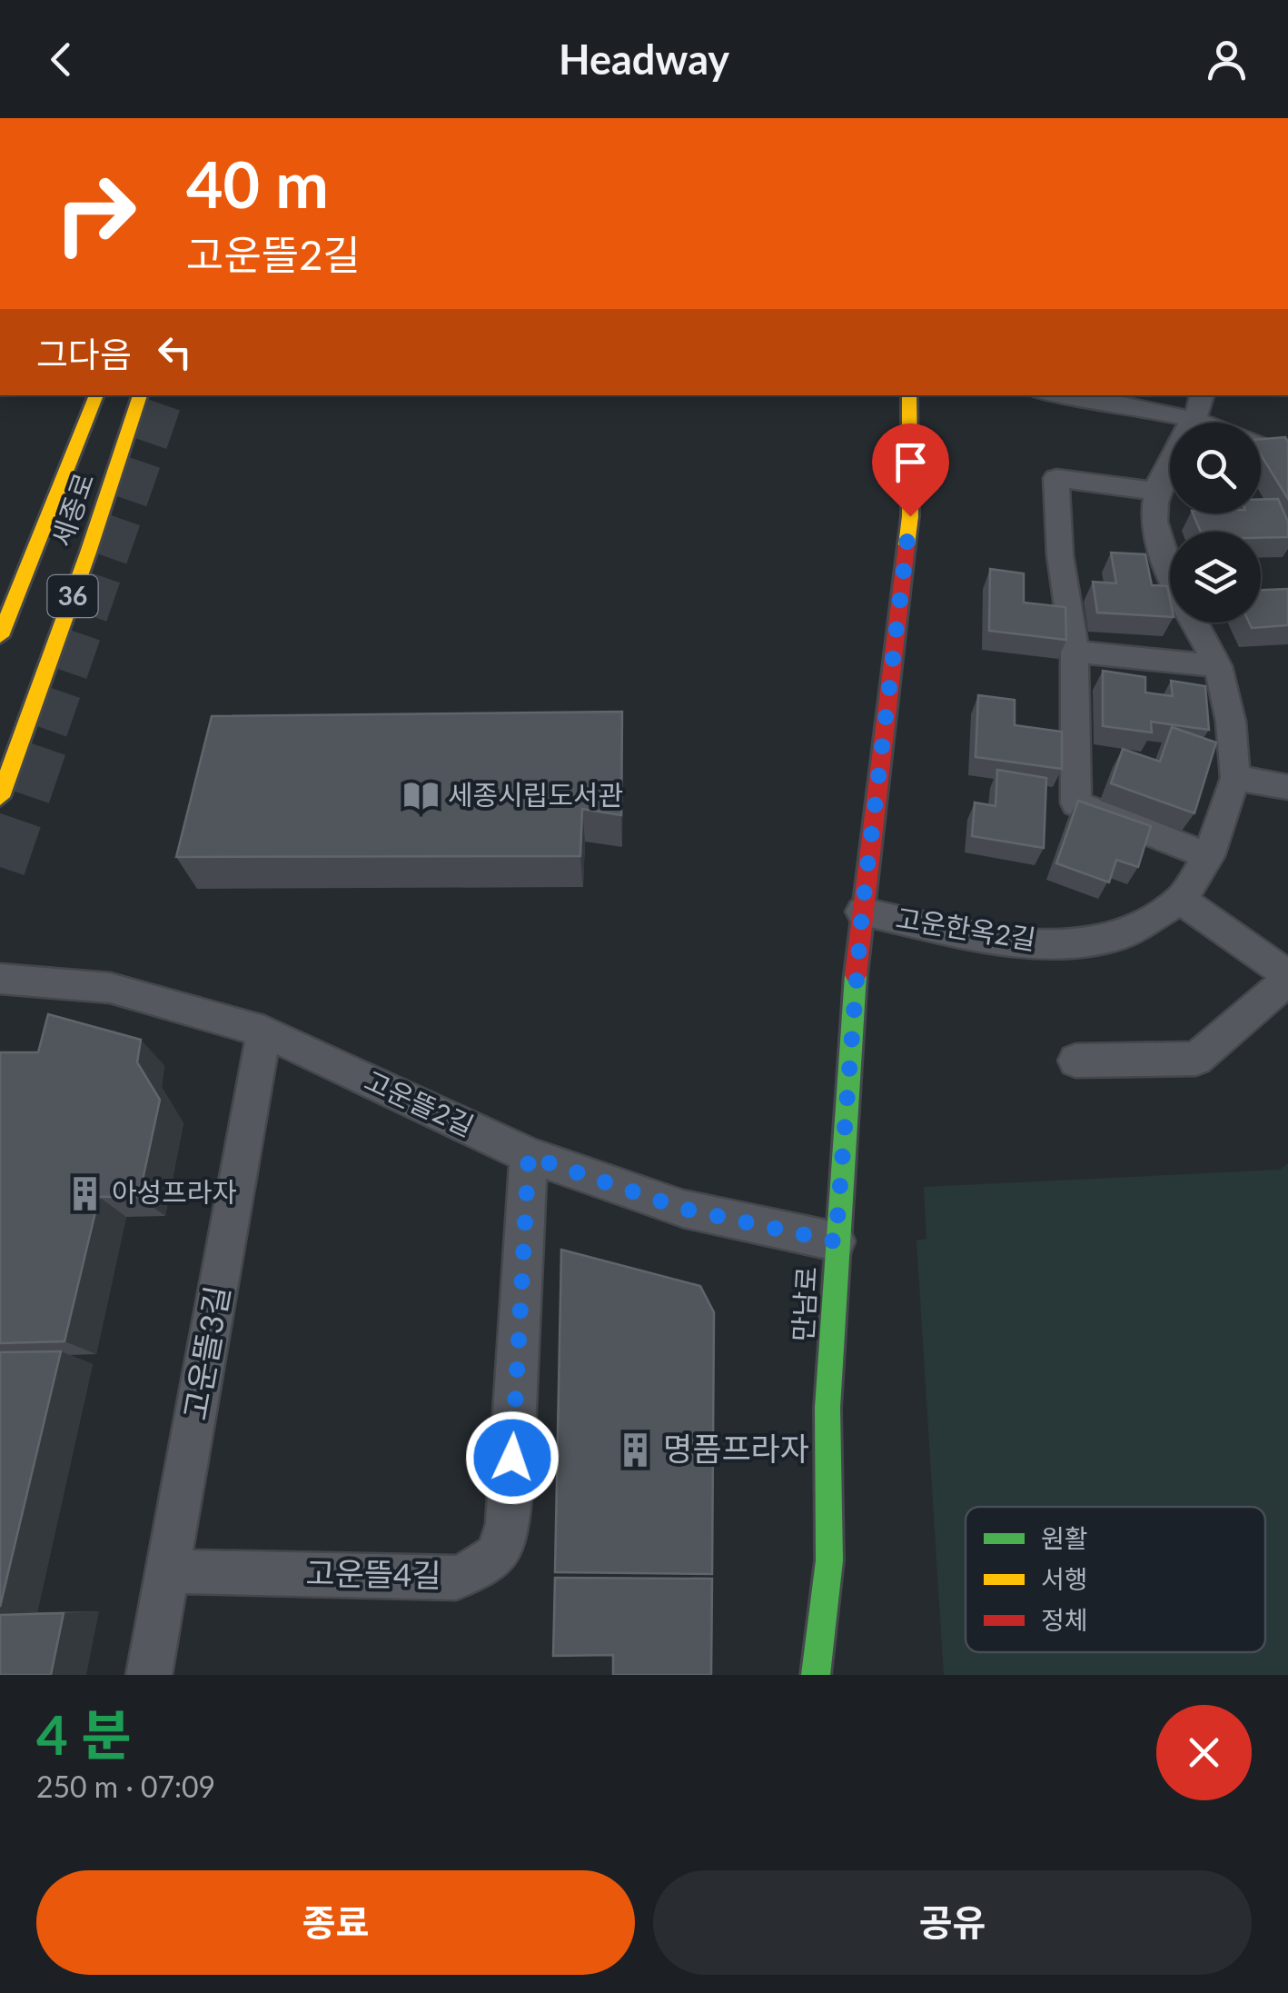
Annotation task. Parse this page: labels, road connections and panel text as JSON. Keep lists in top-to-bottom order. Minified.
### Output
{"streets":{"street":["세종로","36","고운한옥2길","고운뜰2길","만남로","고운뜰3길","고운뜰4길"]},"crossings":[["고운한옥2길","만남로"],["고운뜰2길","만남로"],["고운뜰2길","고운뜰3길"],["고운뜰2길","고운뜰4길"],["고운뜰3길","고운뜰4길"]],"places":{"library":["세종시립도서관"],"building":["아성프라자","명품프라자"]},"legend":["원활","서행","정체"],"page":{"header":"Headway","turn":["40 m","고운뜰2길"],"then":"그다음","heading":["4 분","250 m · 07:09"],"buttons":["종료","공유"]}}
